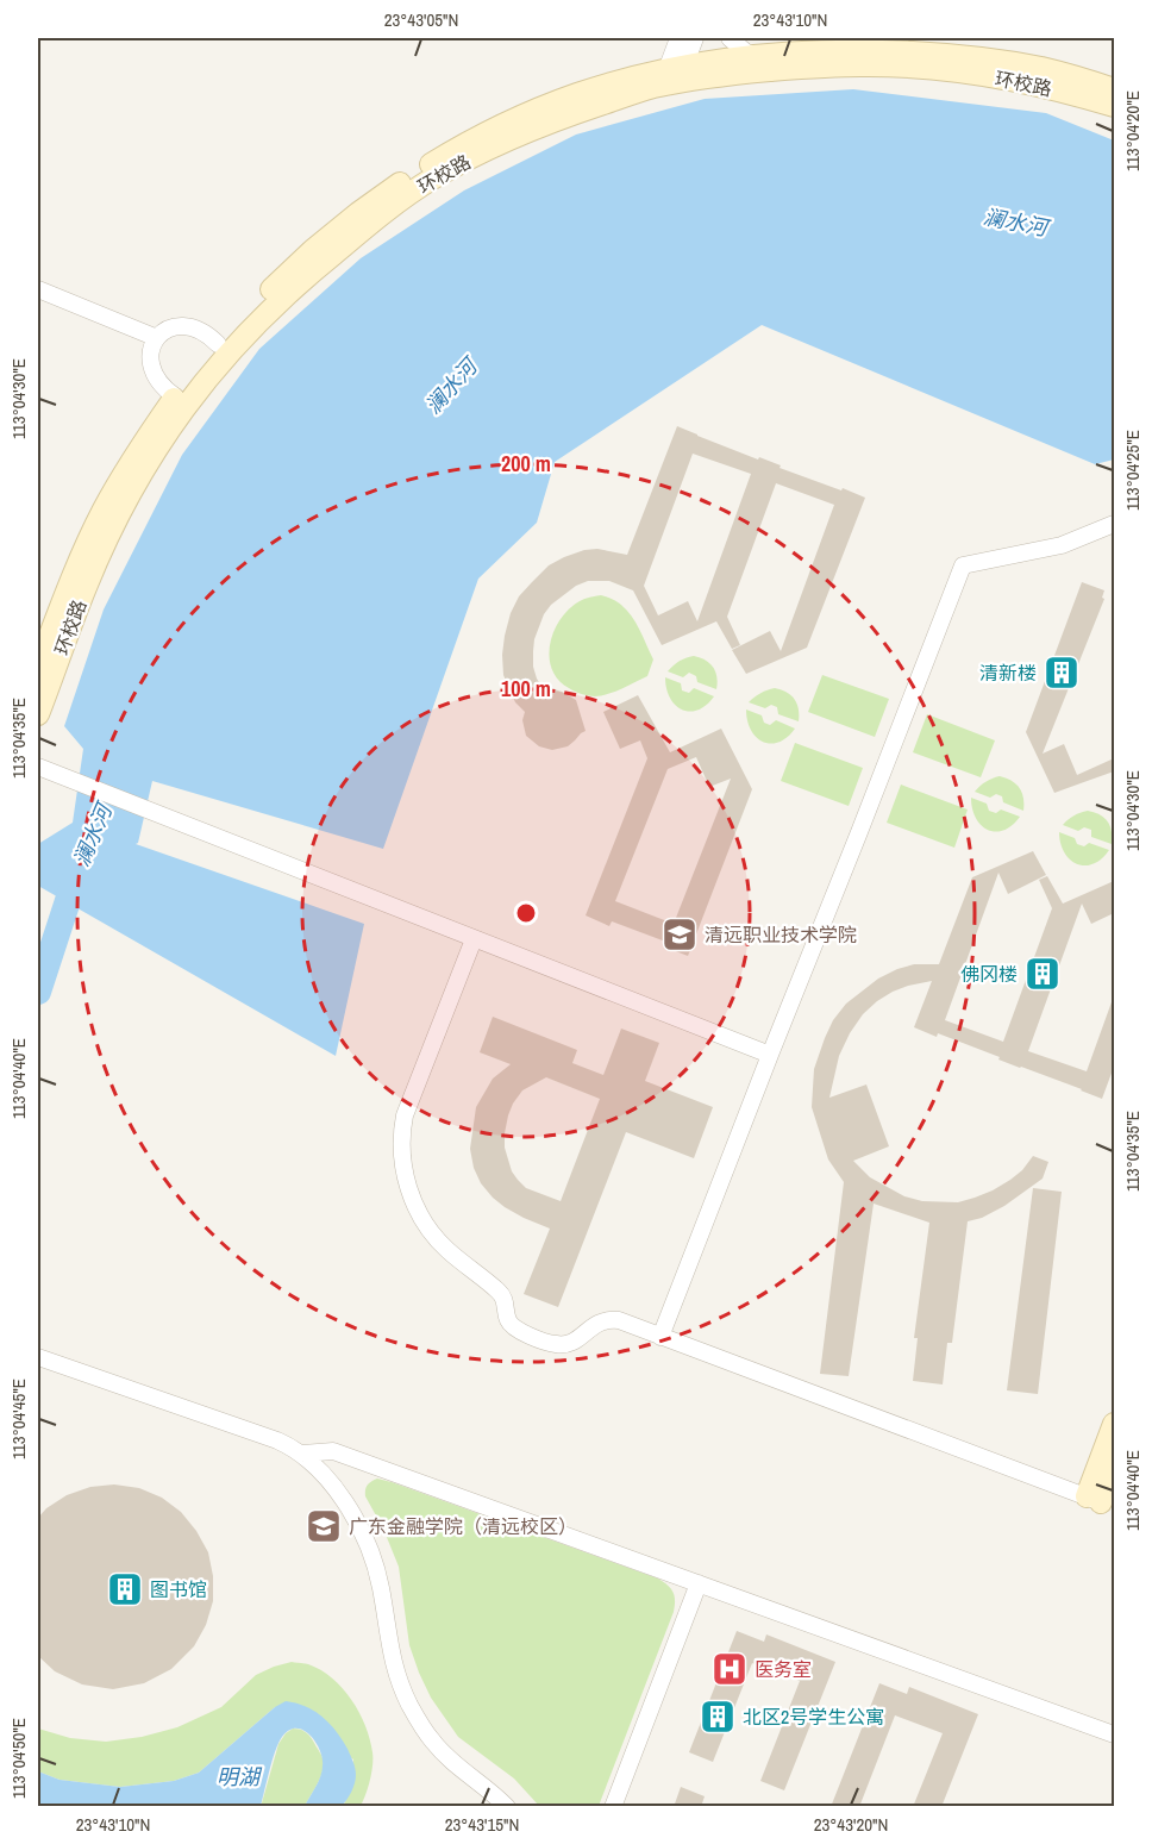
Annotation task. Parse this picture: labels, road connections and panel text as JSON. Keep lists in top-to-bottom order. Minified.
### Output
{"streets":{"street":["环校路"]},"water":["澜水河","明湖"],"places":{"building":["清新楼","佛冈楼","图书馆","北区2号学生公寓"],"school or university":["清远职业技术学院","广东金融学院（清远校区）"],"hospital":["医务室"]},"coordinates":["23°43'05\"N","23°43'10\"N","113°04'20\"E","113°04'30\"E","113°04'25\"E","113°04'35\"E","113°04'40\"E","113°04'45\"E","113°04'50\"E","23°43'15\"N","23°43'20\"N"],"rings":["200 m","100 m"]}
